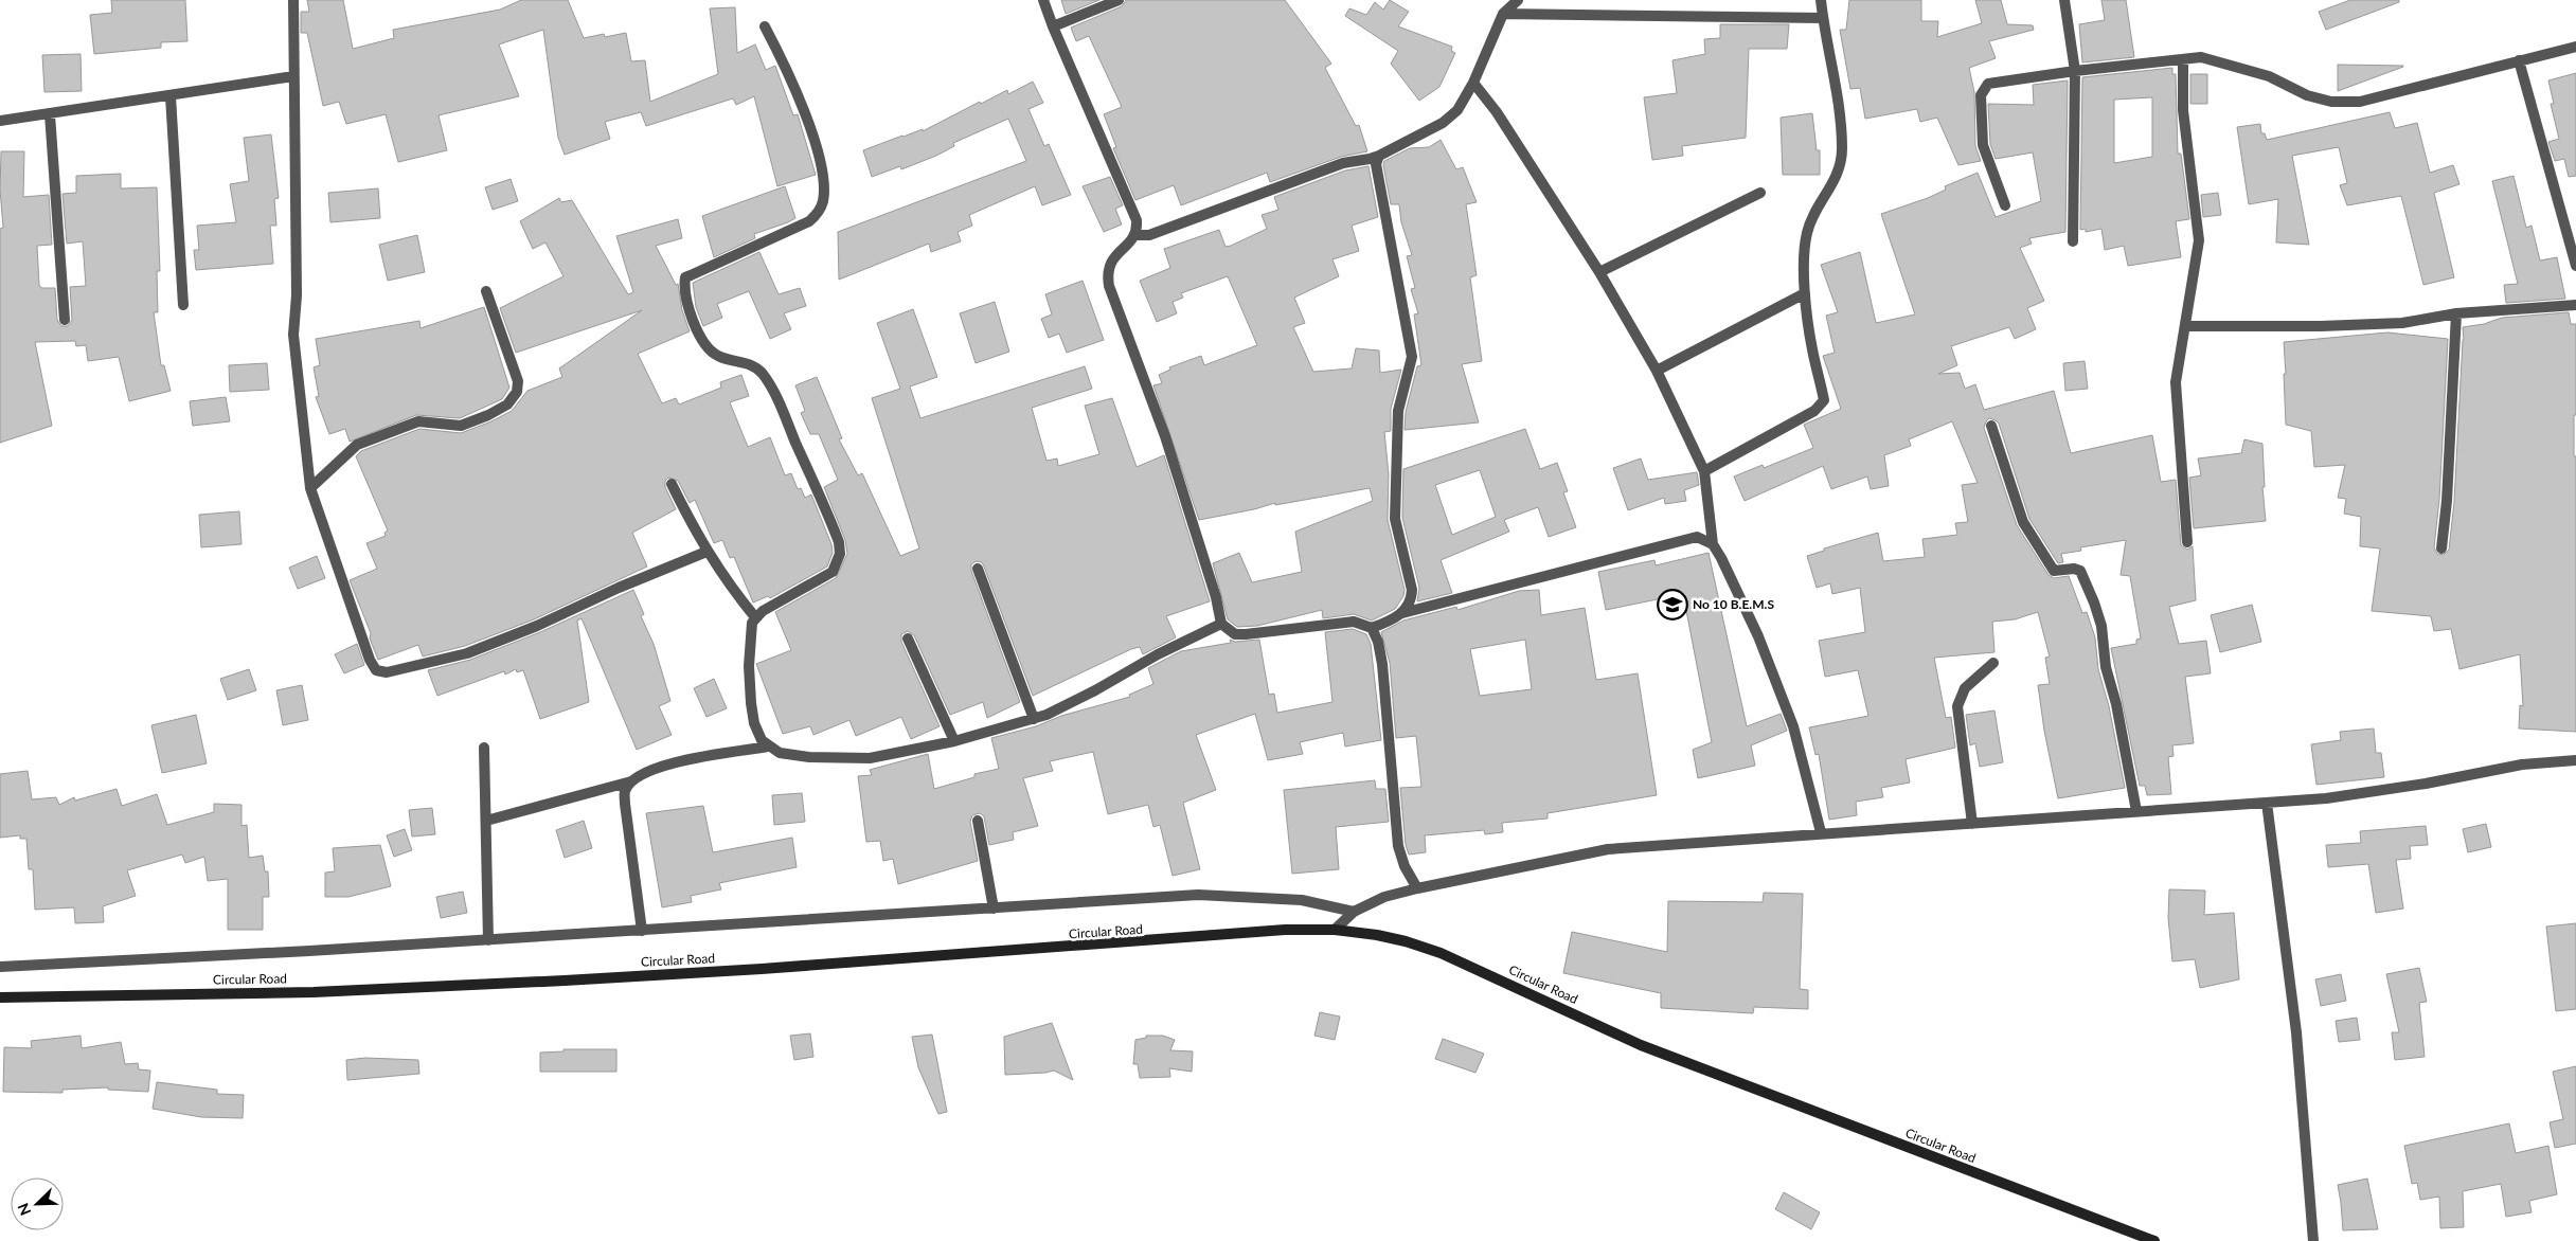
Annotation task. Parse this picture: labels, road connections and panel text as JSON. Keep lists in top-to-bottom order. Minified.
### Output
{"streets":{"main road":["Circular Road"]},"places":{"school or university":["No 10 B.E.M.S"]},"north":"bottom left"}
